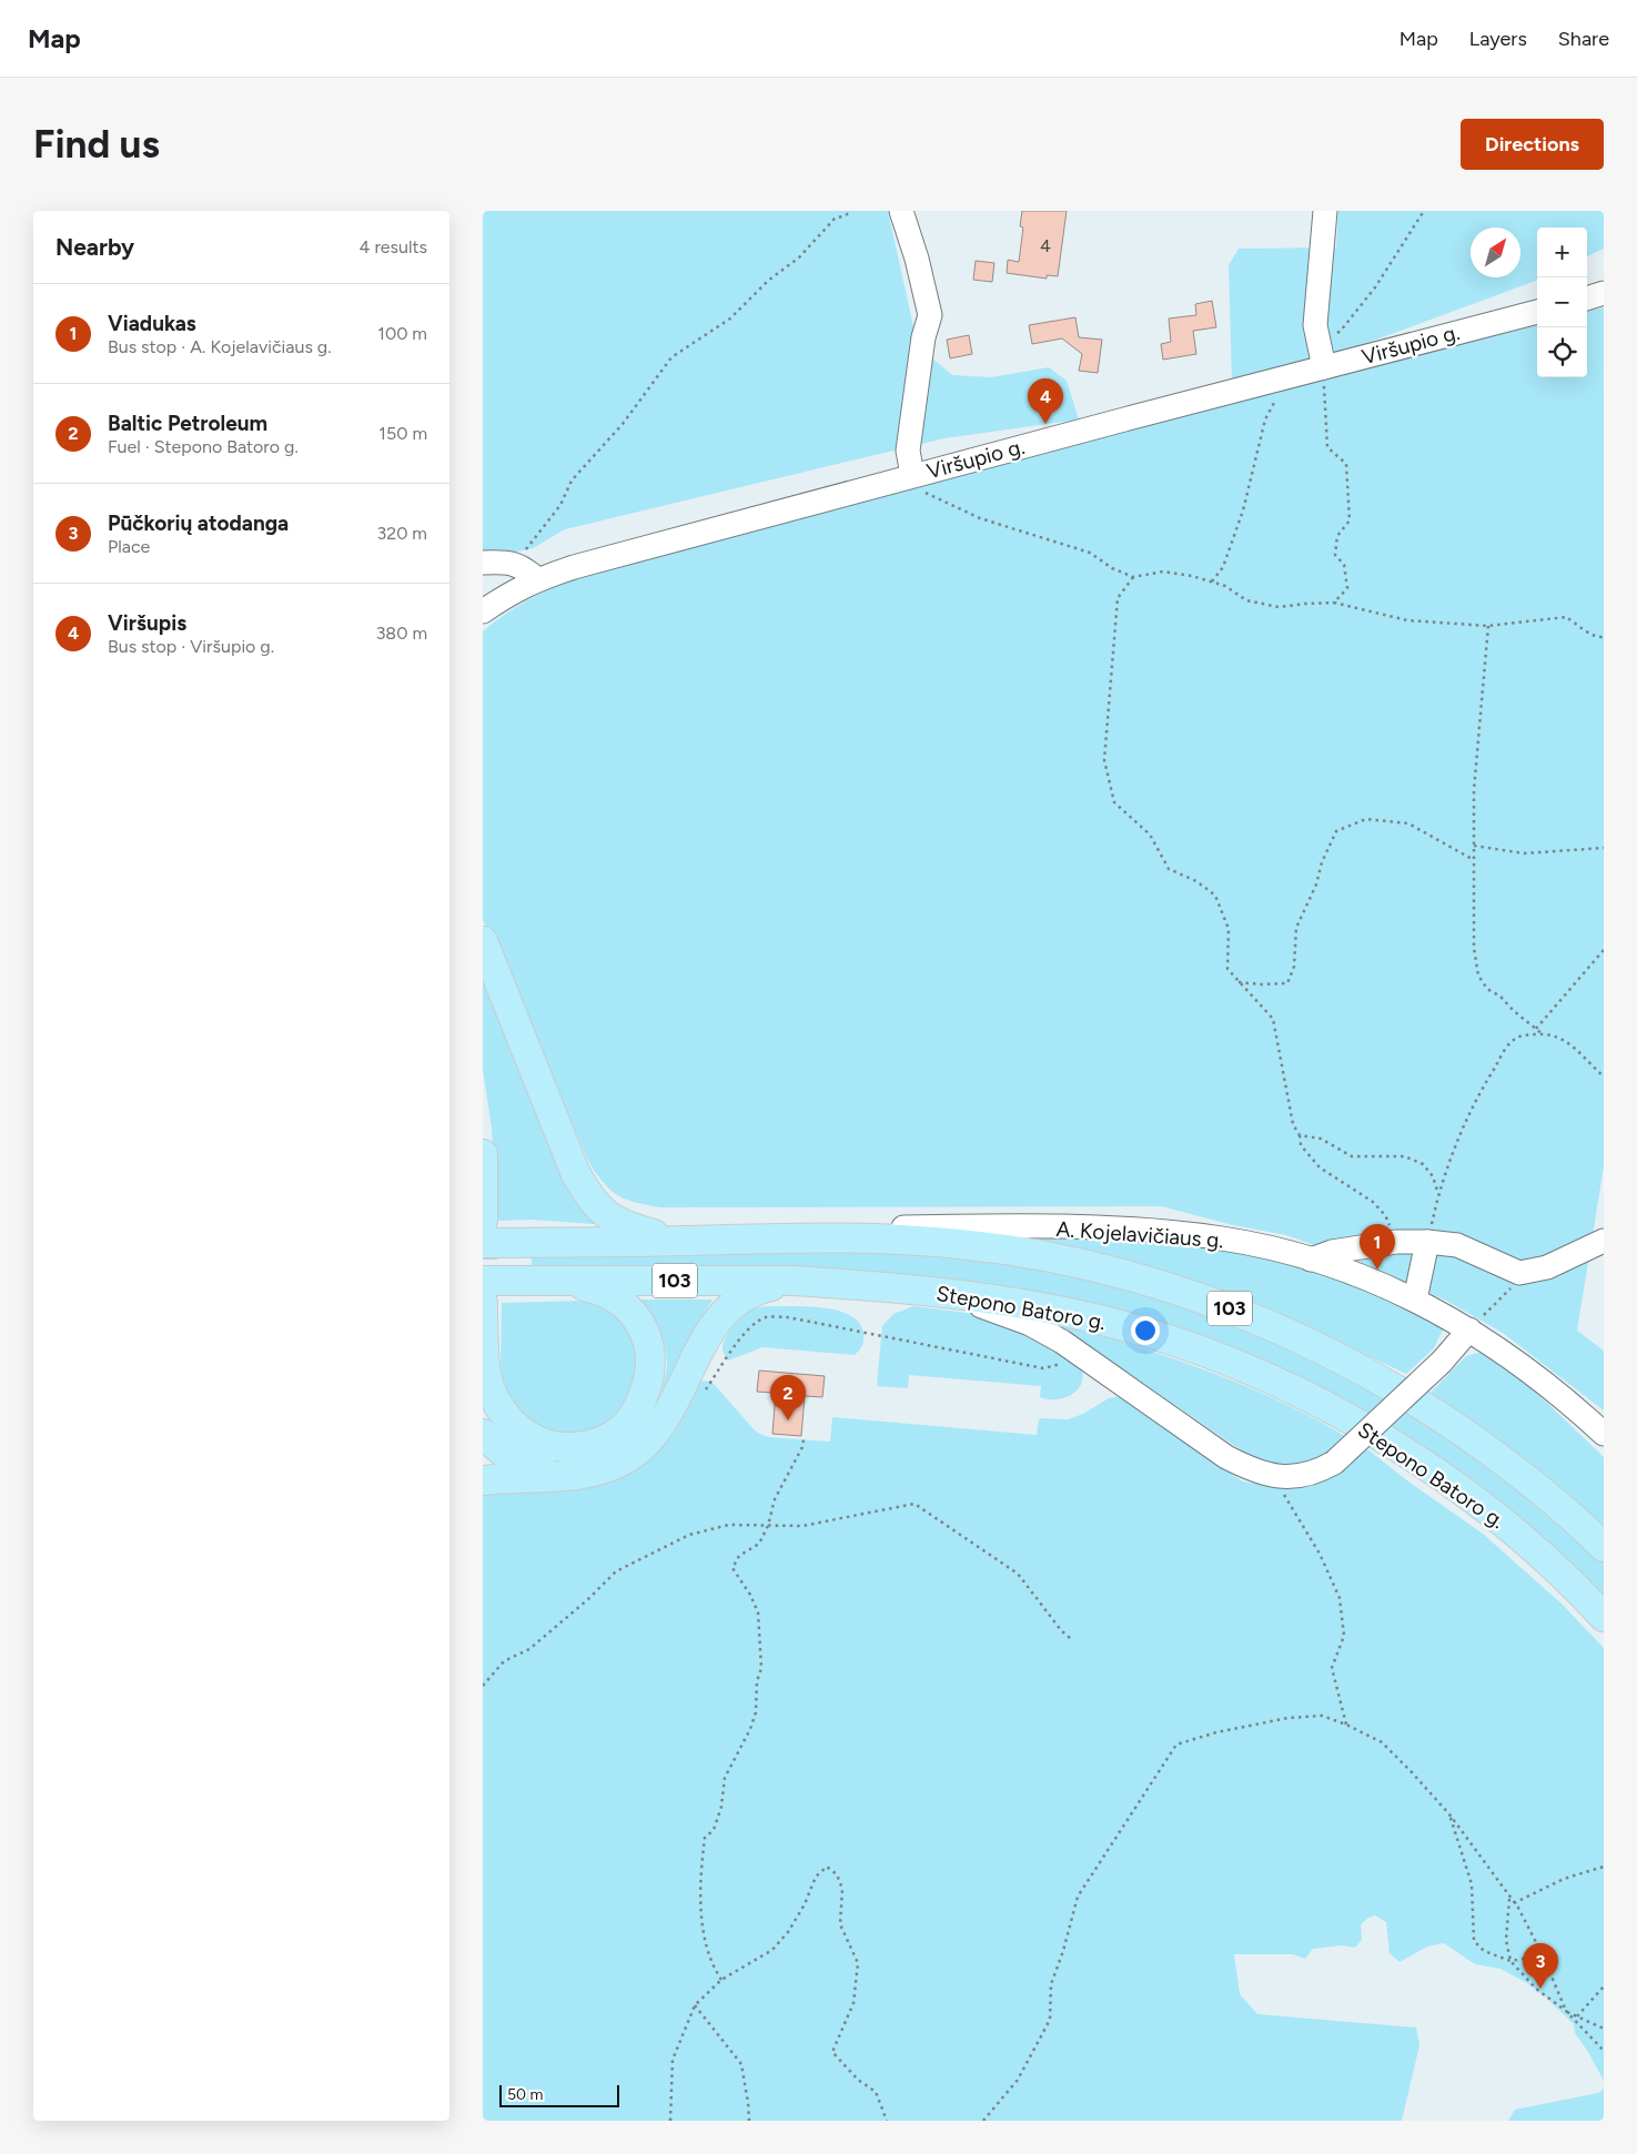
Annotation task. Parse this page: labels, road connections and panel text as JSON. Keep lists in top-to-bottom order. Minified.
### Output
{"streets":{"main road":["103","Stepono Batoro g."],"street":["Viršupio g.","A. Kojelavičiaus g."]},"crossings":[["A. Kojelavičiaus g.","103"]],"house_numbers":["4"],"scale_bar":"50 m","north":"top right","page":{"header":"Map","nav":["Map","Layers","Share"],"buttons":"Directions","title":"Find us","heading":["Nearby","4 results"],"map_buttons":["+","−"],"list":[{"mark":"1","name":"Viadukas","note":"Bus stop · A. Kojelavičiaus g.","value":"100 m"},{"mark":"2","name":"Baltic Petroleum","note":"Fuel · Stepono Batoro g.","value":"150 m"},{"mark":"3","name":"Pūčkorių atodanga","note":"Place","value":"320 m"},{"mark":"4","name":"Viršupis","note":"Bus stop · Viršupio g.","value":"380 m"}],"pins":["4","1","2","3"],"scale":"50 m"}}
